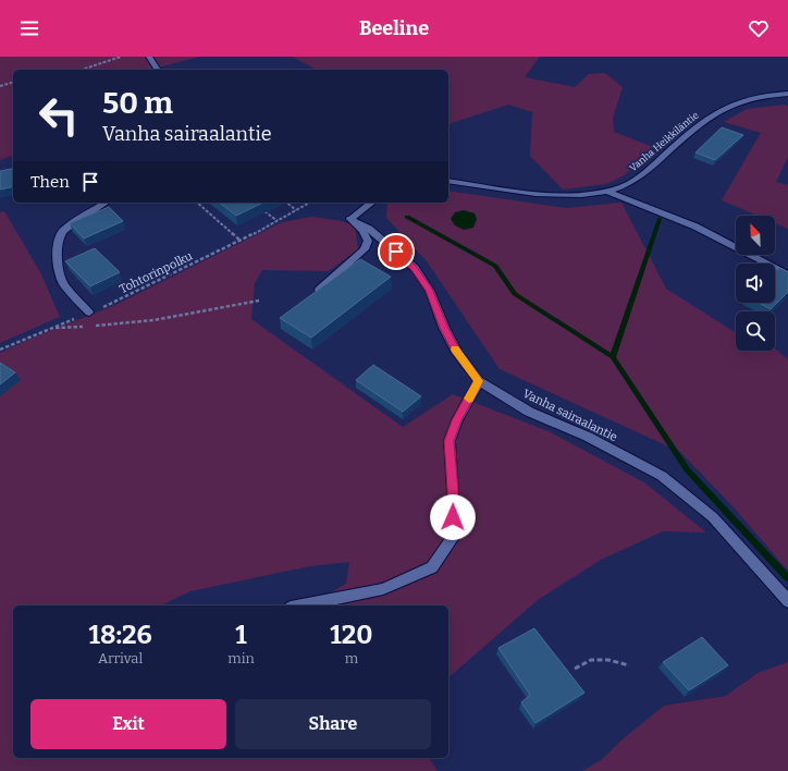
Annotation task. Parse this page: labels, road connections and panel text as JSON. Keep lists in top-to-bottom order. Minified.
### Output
{"streets":{"street":["Vanha Heikkiläntie","Vanha sairaalantie"],"path":["Tohtorinpolku"]},"north":"top left","page":{"header":"Beeline","turn":["50 m","Vanha sairaalantie"],"then":"Then","eta":["18:26","Arrival","1","min","120","m"],"buttons":["Exit","Share"]}}
